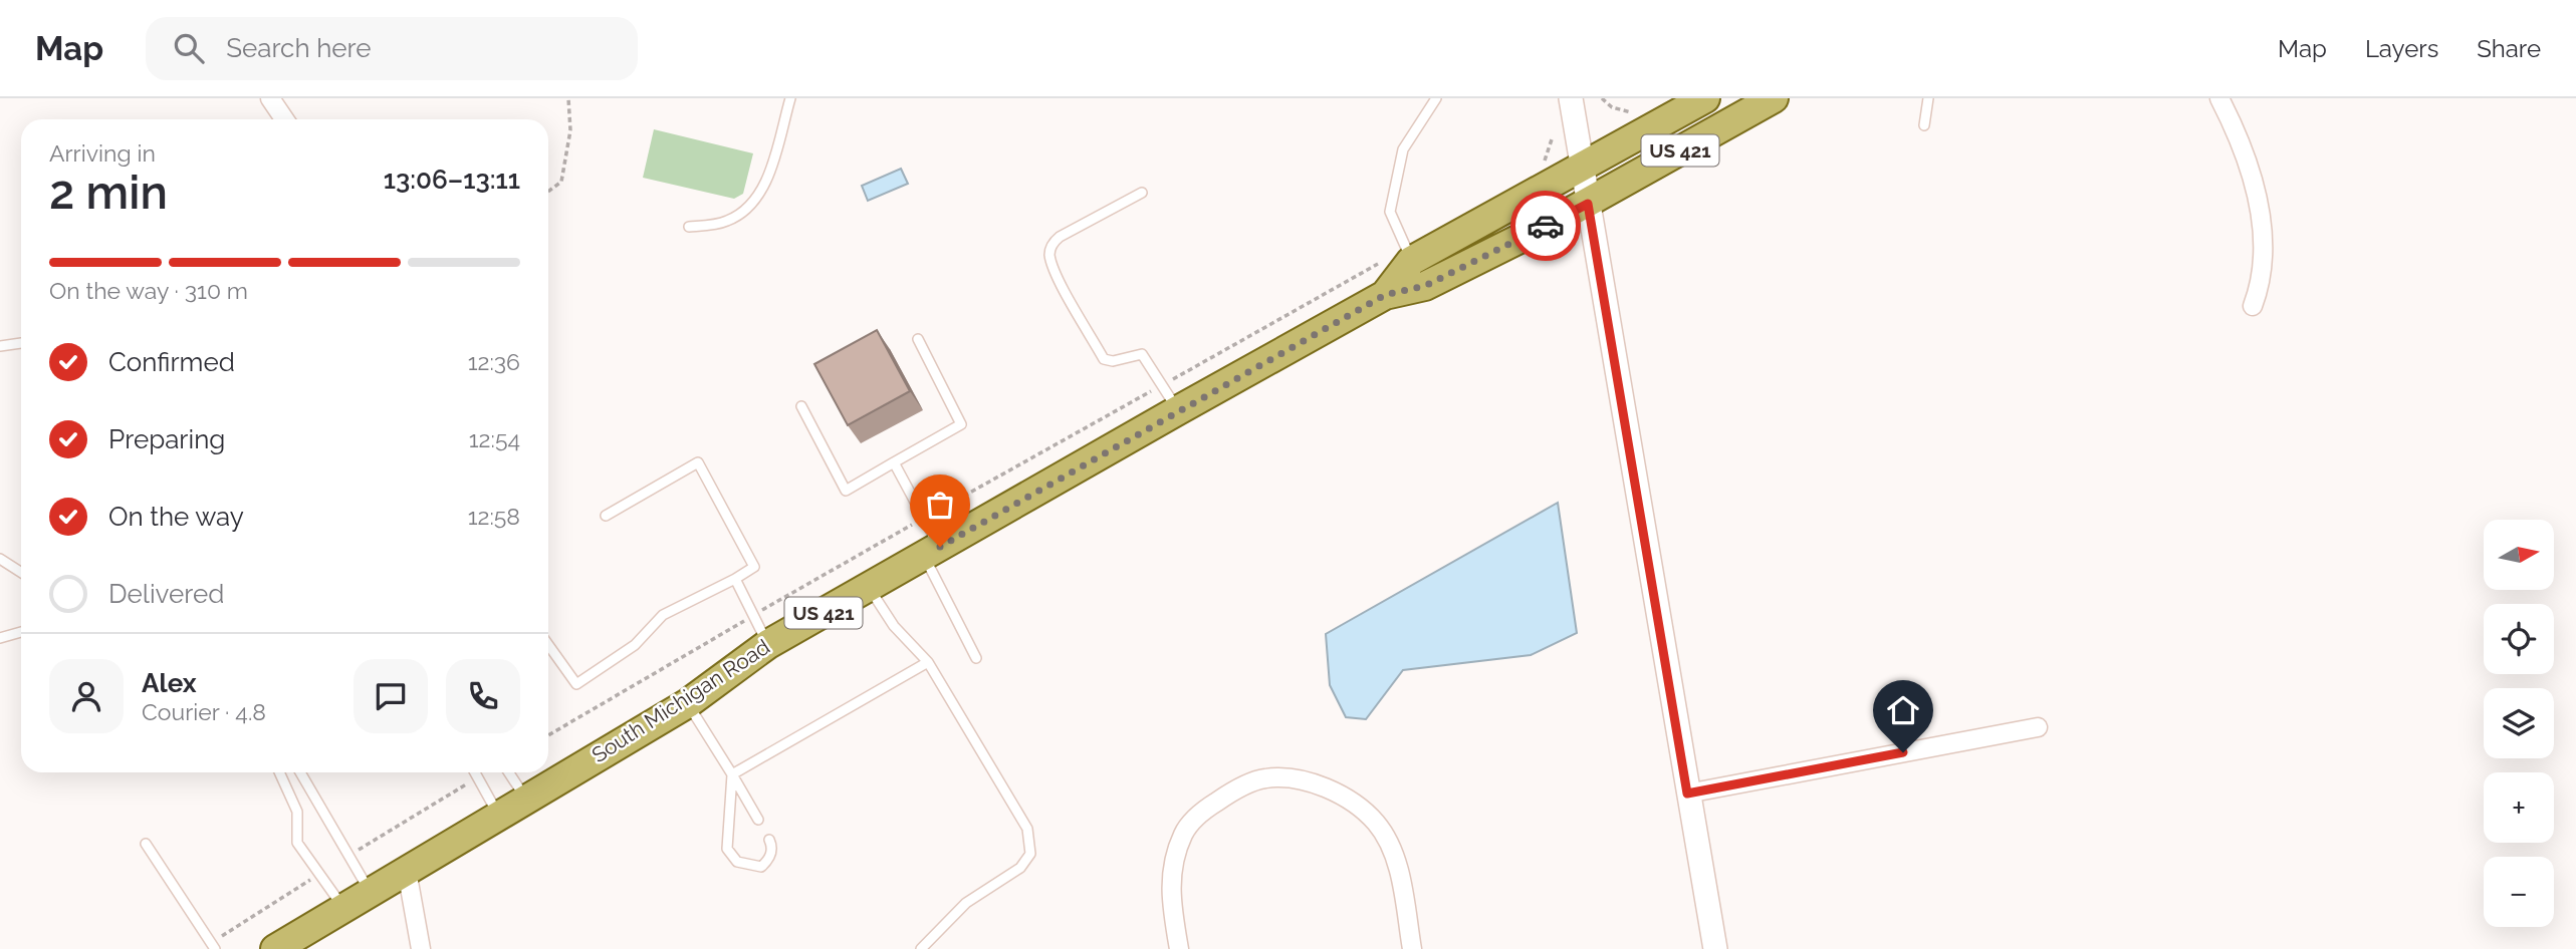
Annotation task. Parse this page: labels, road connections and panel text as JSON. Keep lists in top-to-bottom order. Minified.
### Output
{"streets":{"main road":["US 421","South Michigan Road"]},"north":"right","page":{"header":"Map","search":"Search here","nav":["Map","Layers","Share"],"heading":["2 min","Arriving in","13:06–13:11"],"panel":["Alex","Courier · 4.8"],"bar":"On the way · 310 m","list":[["Confirmed","12:36"],["Preparing","12:54"],["On the way","12:58"],"Delivered"],"map_buttons":["+","−"]}}
